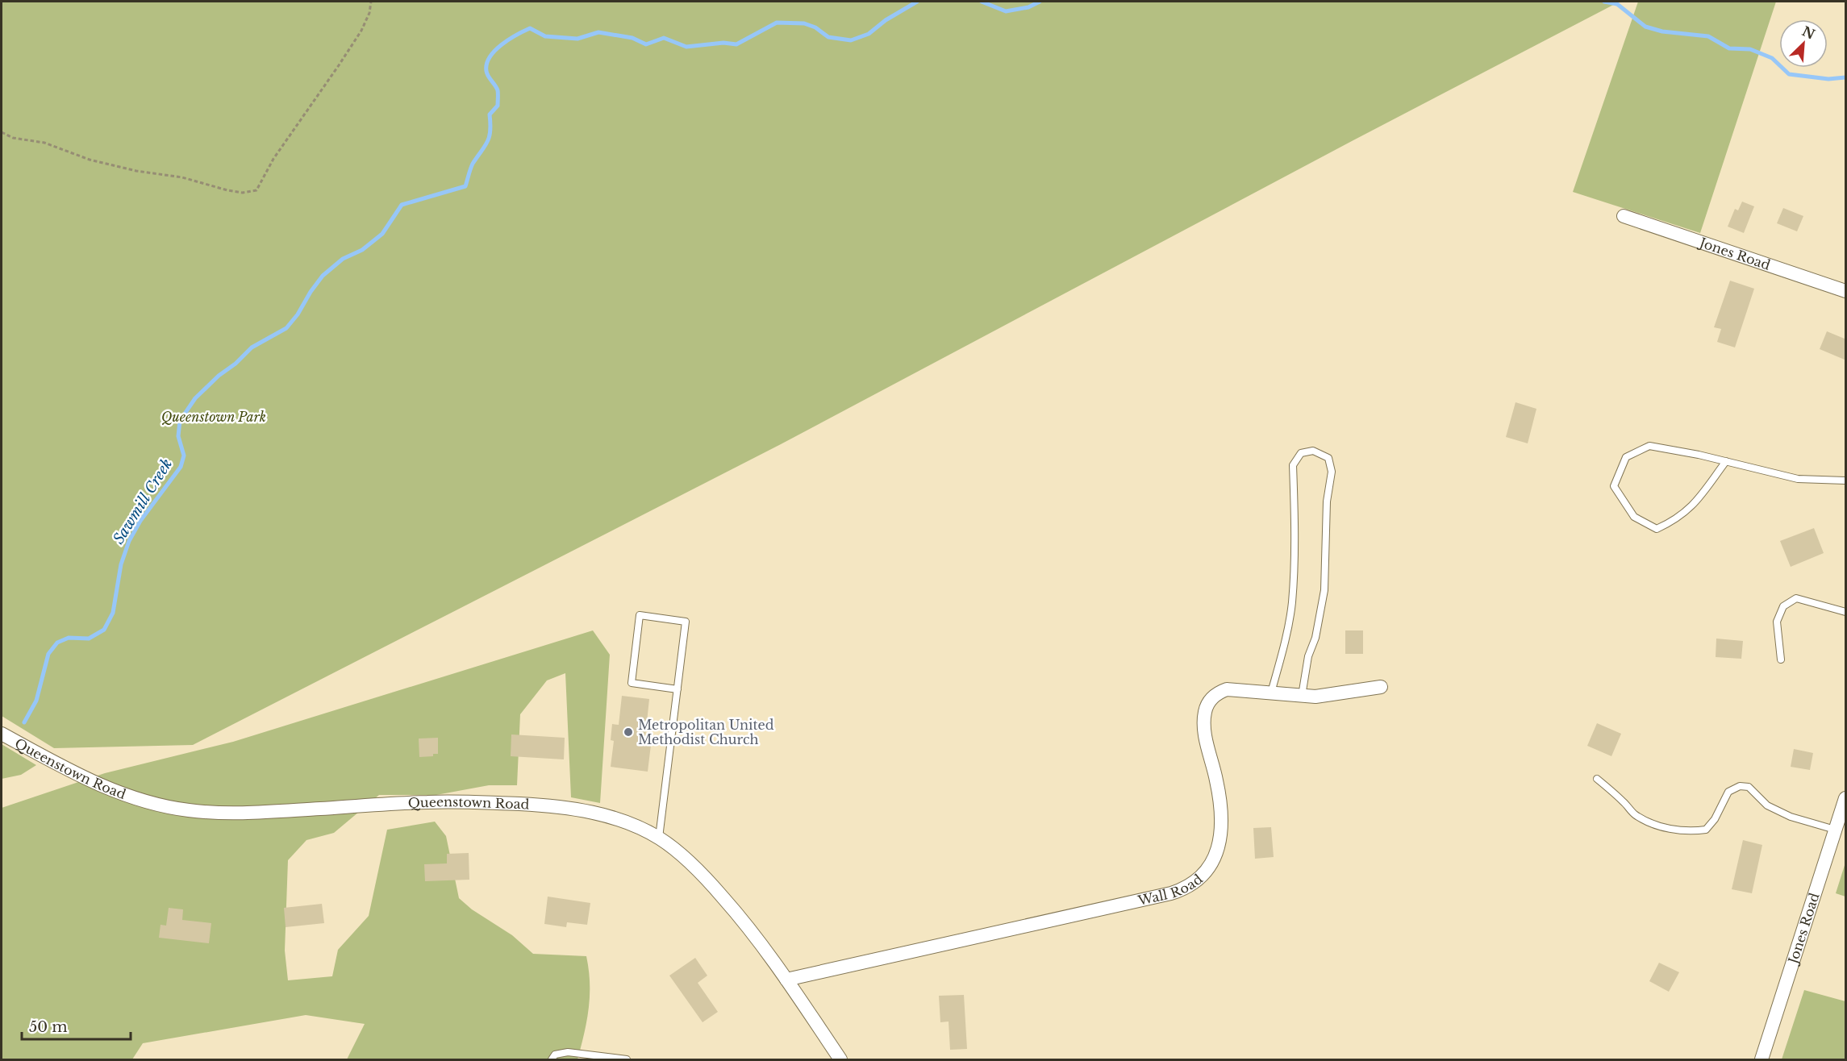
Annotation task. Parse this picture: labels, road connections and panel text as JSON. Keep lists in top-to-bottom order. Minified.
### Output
{"streets":{"street":["Jones Road","Queenstown Road","Wall Road"]},"crossings":[["Queenstown Road","Wall Road"]],"water":["Sawmill Creek"],"parks":["Queenstown Park"],"places":["Metropolitan United Methodist Church"],"scale_bar":"50 m","north":"top right"}
